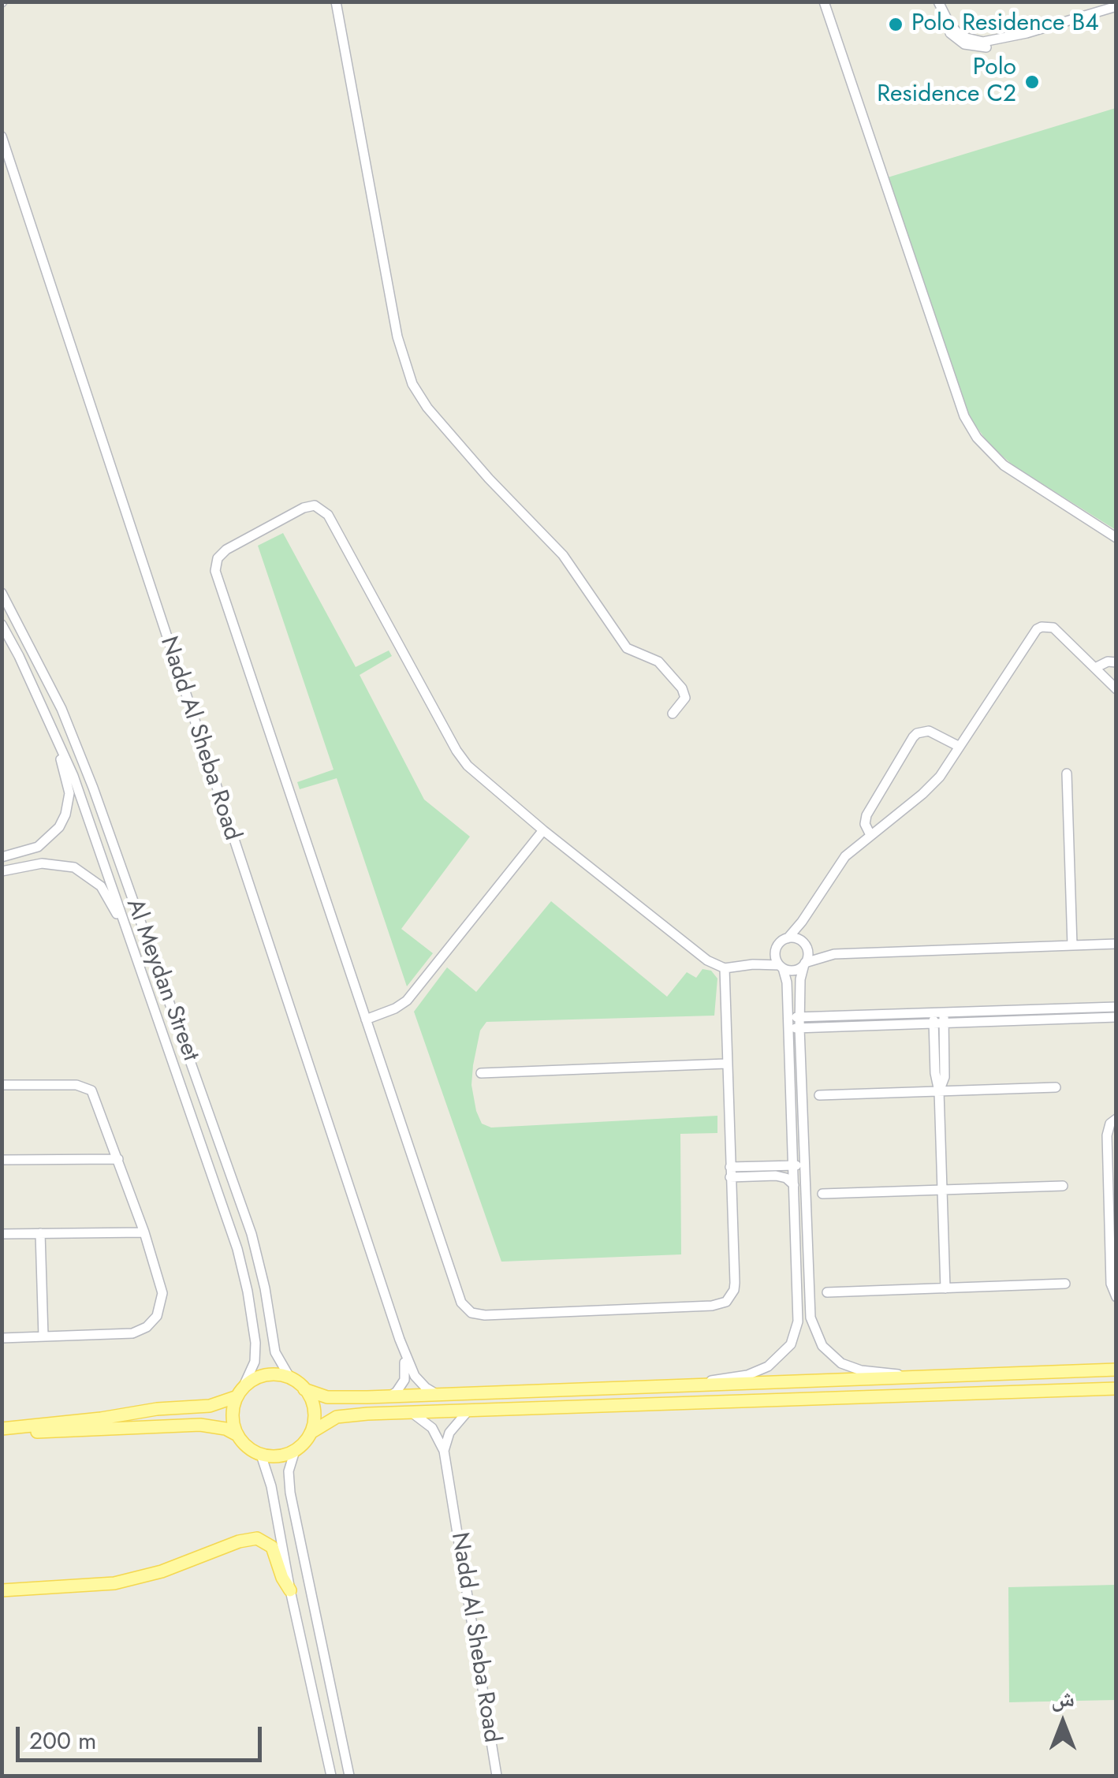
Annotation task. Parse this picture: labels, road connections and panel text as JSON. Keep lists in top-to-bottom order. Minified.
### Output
{"streets":{"street":["Nadd Al Sheba Road","Al Meydan Street"]},"places":["Polo Residence B4","Polo Residence C2"],"scale_bar":"200 m","north":"top"}
